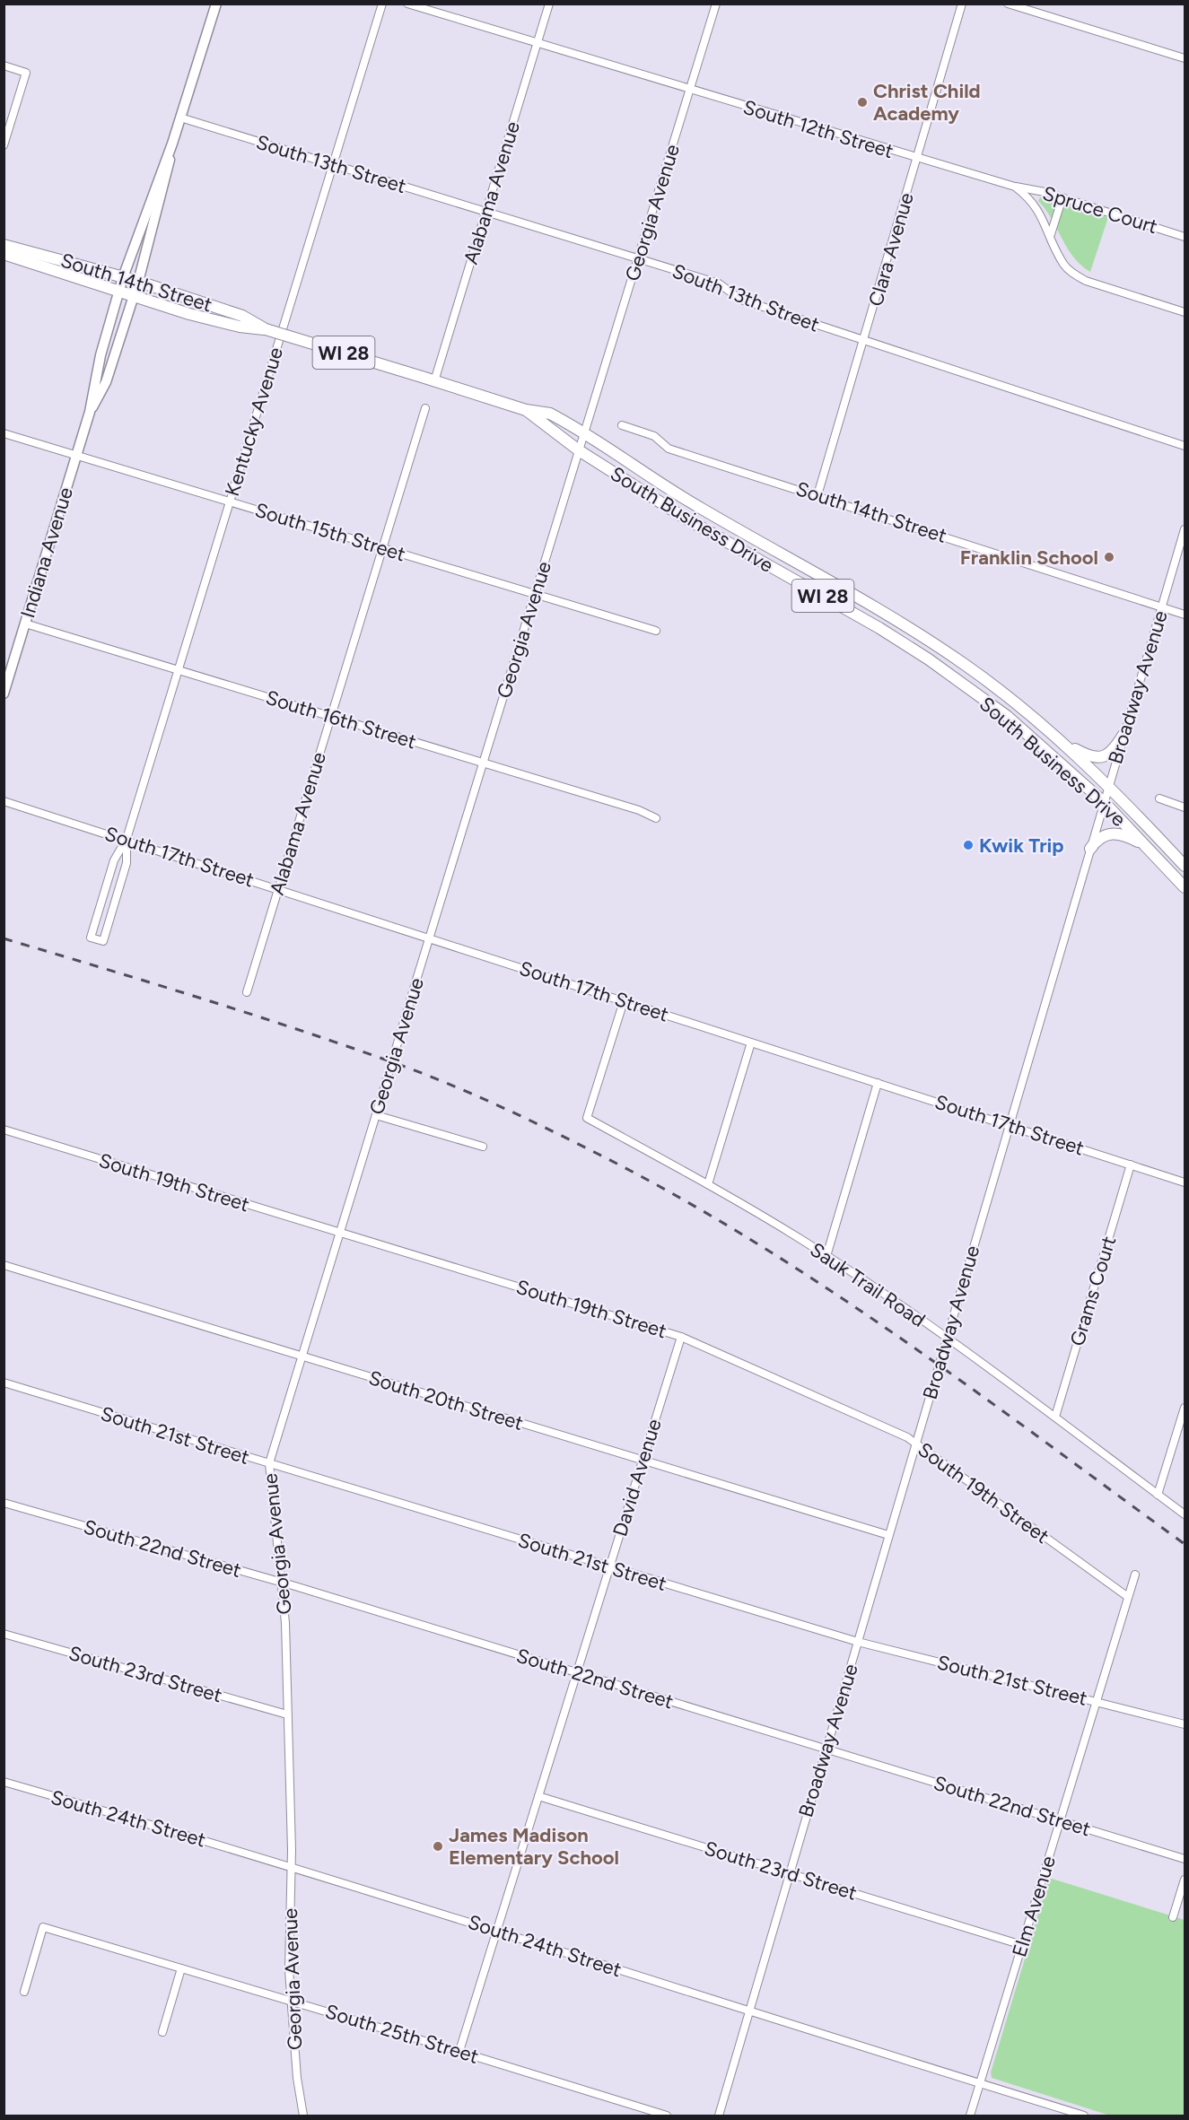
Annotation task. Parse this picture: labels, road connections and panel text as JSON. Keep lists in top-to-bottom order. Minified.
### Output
{"streets":{"main road":["South 14th Street","WI 28","South Business Drive","Indiana Avenue"],"street":["South 12th Street","South 13th Street","Alabama Avenue","Spruce Court","Georgia Avenue","Clara Avenue","Kentucky Avenue","South 15th Street","Broadway Avenue","South 16th Street","South 17th Street","South 19th Street","Sauk Trail Road","Grams Court","South 20th Street","South 21st Street","David Avenue","South 22nd Street","South 23rd Street","South 24th Street","Elm Avenue","South 25th Street"]},"crossings":[["South 12th Street","Alabama Avenue"],["South 12th Street","Spruce Court"],["South 12th Street","Georgia Avenue"],["South 12th Street","Clara Avenue"],["South 13th Street","Alabama Avenue"],["South 13th Street","Georgia Avenue"],["South 13th Street","Clara Avenue"],["South 13th Street","Kentucky Avenue"],["South 13th Street","Indiana Avenue"],["Alabama Avenue","South 14th Street"],["Alabama Avenue","South 15th Street"],["Alabama Avenue","South 16th Street"],["Alabama Avenue","South 17th Street"],["Georgia Avenue","South 14th Street"],["Georgia Avenue","South Business Drive"],["Georgia Avenue","South 15th Street"],["Georgia Avenue","South 16th Street"],["Georgia Avenue","South 17th Street"],["Georgia Avenue","South 19th Street"],["Georgia Avenue","South 20th Street"],["Georgia Avenue","South 21st Street"],["Georgia Avenue","South 22nd Street"],["Georgia Avenue","South 23rd Street"],["Georgia Avenue","South 24th Street"],["Georgia Avenue","South 25th Street"],["Clara Avenue","South 14th Street"],["South 14th Street","South Business Drive"],["South 14th Street","Indiana Avenue"],["South 14th Street","Broadway Avenue"],["Kentucky Avenue","South 15th Street"],["Kentucky Avenue","South 16th Street"],["Kentucky Avenue","South 17th Street"],["South Business Drive","Broadway Avenue"],["South 15th Street","Indiana Avenue"],["Indiana Avenue","South 16th Street"],["Broadway Avenue","South 17th Street"],["Broadway Avenue","South 19th Street"],["Broadway Avenue","Sauk Trail Road"],["Broadway Avenue","South 20th Street"],["Broadway Avenue","South 21st Street"],["Broadway Avenue","South 22nd Street"],["Broadway Avenue","South 23rd Street"],["Broadway Avenue","South 24th Street"],["South 17th Street","Sauk Trail Road"],["South 17th Street","Grams Court"],["South 19th Street","David Avenue"],["South 19th Street","Elm Avenue"],["Sauk Trail Road","Grams Court"],["South 20th Street","David Avenue"],["South 21st Street","David Avenue"],["South 21st Street","Elm Avenue"],["David Avenue","South 22nd Street"],["David Avenue","South 23rd Street"],["David Avenue","South 24th Street"],["David Avenue","South 25th Street"],["South 22nd Street","Elm Avenue"],["South 23rd Street","Elm Avenue"],["South 24th Street","Elm Avenue"]],"places":["Christ Child Academy","Franklin School","Kwik Trip","James Madison Elementary School"]}
